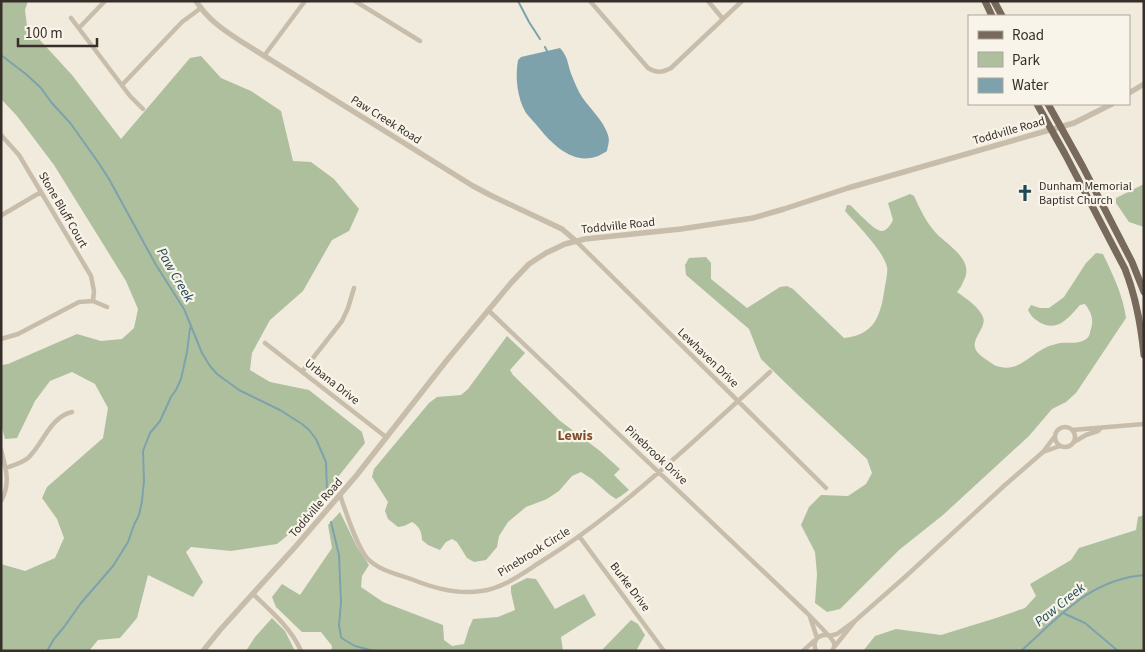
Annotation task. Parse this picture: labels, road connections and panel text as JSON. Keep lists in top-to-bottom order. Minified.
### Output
{"streets":{"street":["Paw Creek Road","Toddville Road","Stone Bluff Court","Lewhaven Drive","Urbana Drive","Pinebrook Drive","Pinebrook Circle","Burke Drive"]},"crossings":[["Paw Creek Road","Toddville Road"],["Paw Creek Road","Lewhaven Drive"],["Toddville Road","Lewhaven Drive"],["Toddville Road","Urbana Drive"],["Toddville Road","Pinebrook Drive"],["Toddville Road","Pinebrook Circle"],["Lewhaven Drive","Pinebrook Circle"],["Pinebrook Drive","Pinebrook Circle"],["Pinebrook Circle","Burke Drive"]],"districts":["Lewis"],"water":["Paw Creek"],"places":{"church":["Dunham Memorial Baptist Church"]},"legend":["Road","Park","Water"],"scale_bar":"100 m"}
